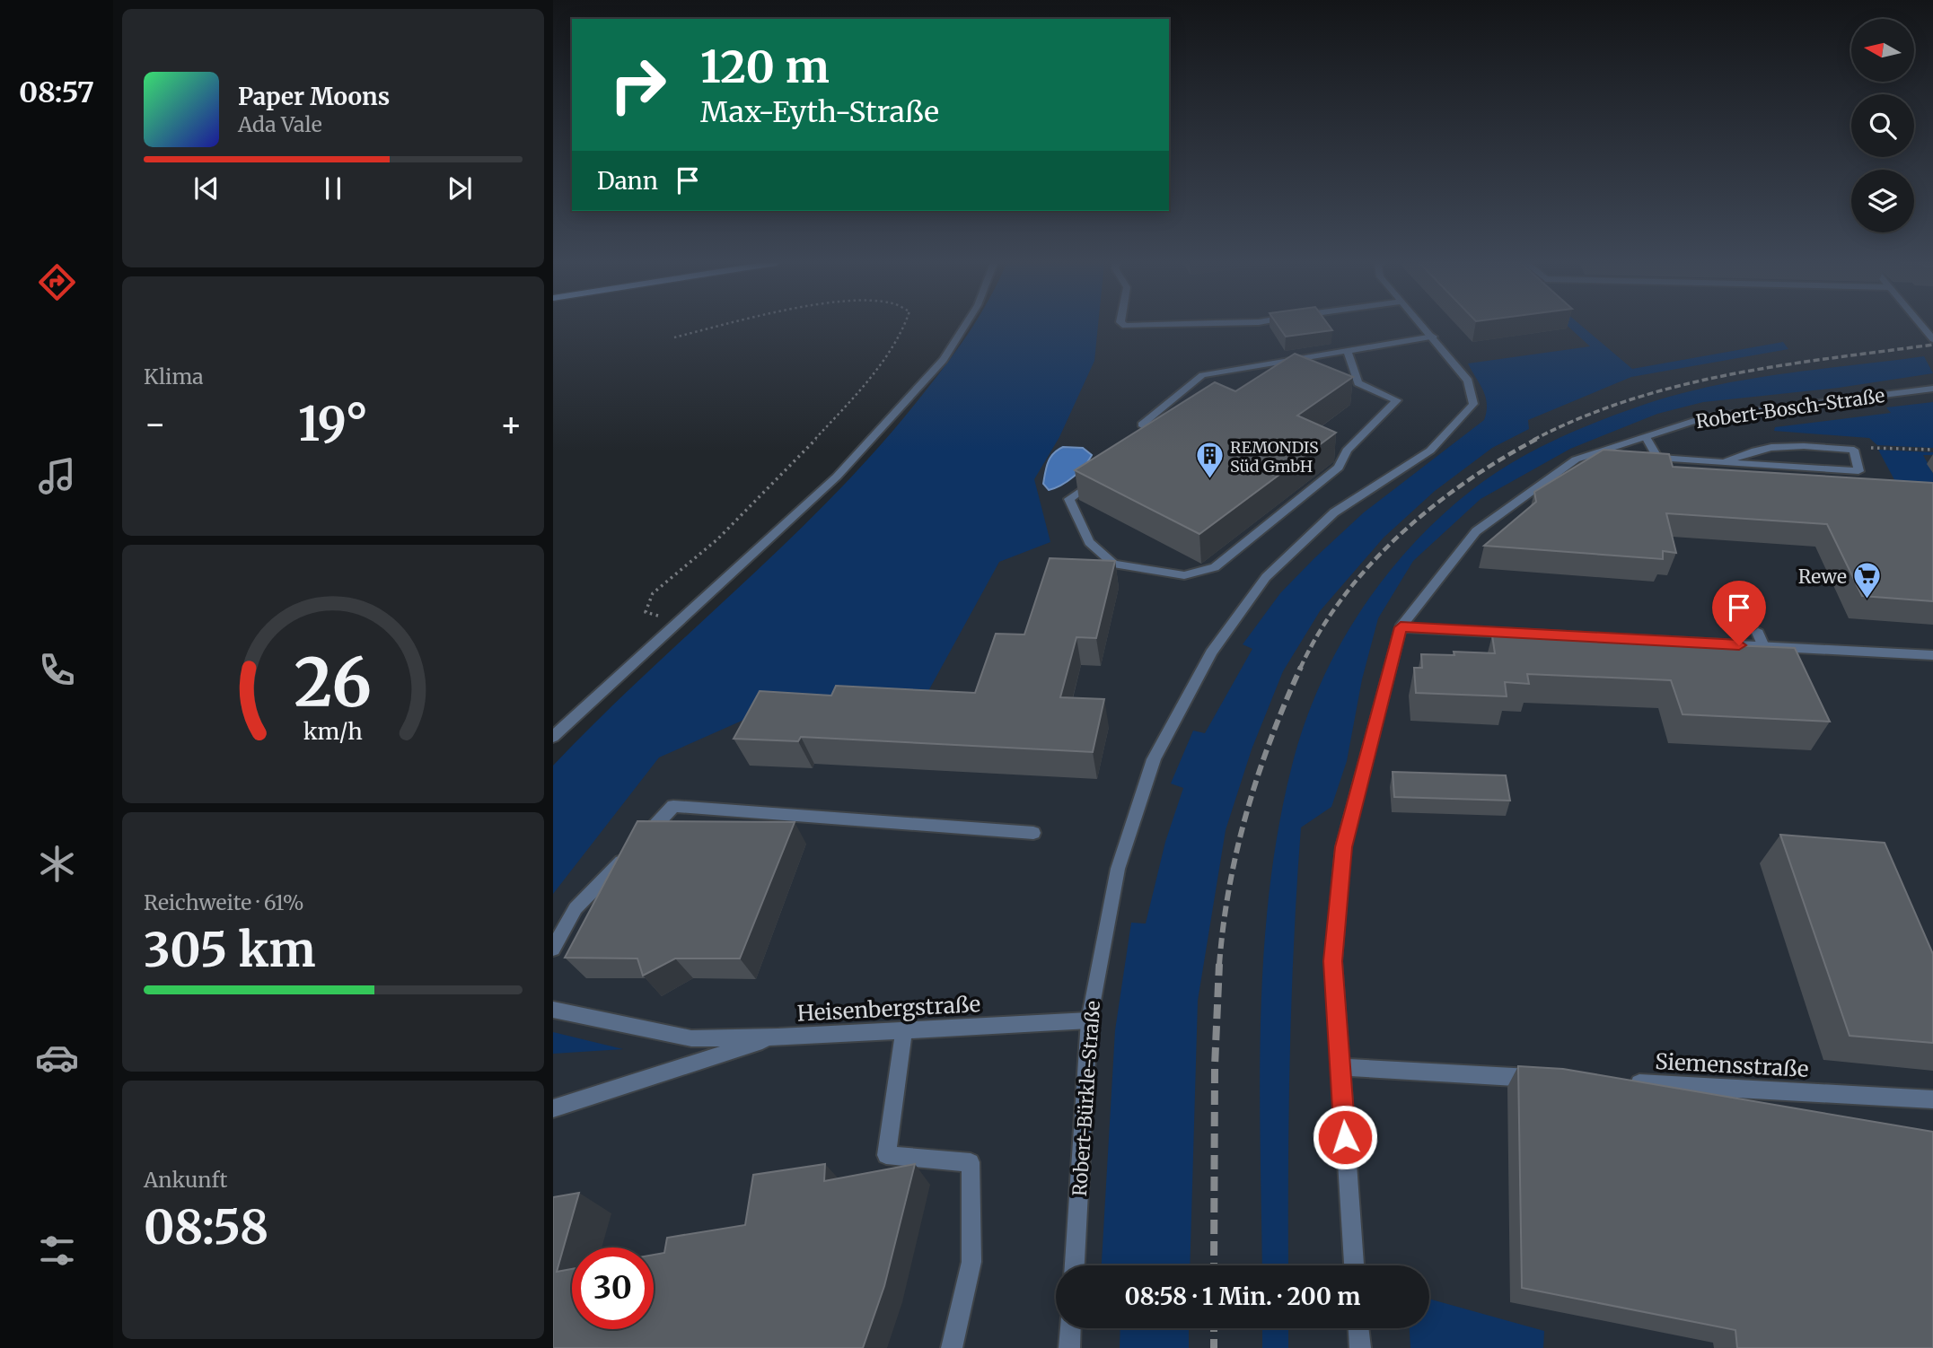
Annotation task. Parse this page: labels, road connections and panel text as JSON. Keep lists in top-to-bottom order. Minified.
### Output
{"streets":{"street":["Robert-Bosch-Straße","Heisenbergstraße","Siemensstraße","Robert-Bürkle-Straße"]},"crossings":[["Heisenbergstraße","Robert-Bürkle-Straße"]],"places":{"building":["REMONDIS Süd GmbH"],"supermarket":["Rewe"]},"north":"left","page":{"tabs":"08:57","turn":["120 m","Max-Eyth-Straße"],"song":["Paper Moons","Ada Vale"],"then":"Dann","tile":["Klima",["Reichweite · 61%","305 km"],["Ankunft","08:58"]],"heat":["−","19°","+"],"limit":"30","trip":"08:58 · 1 Min. · 200 m","gauge":["26","km/h"]}}
